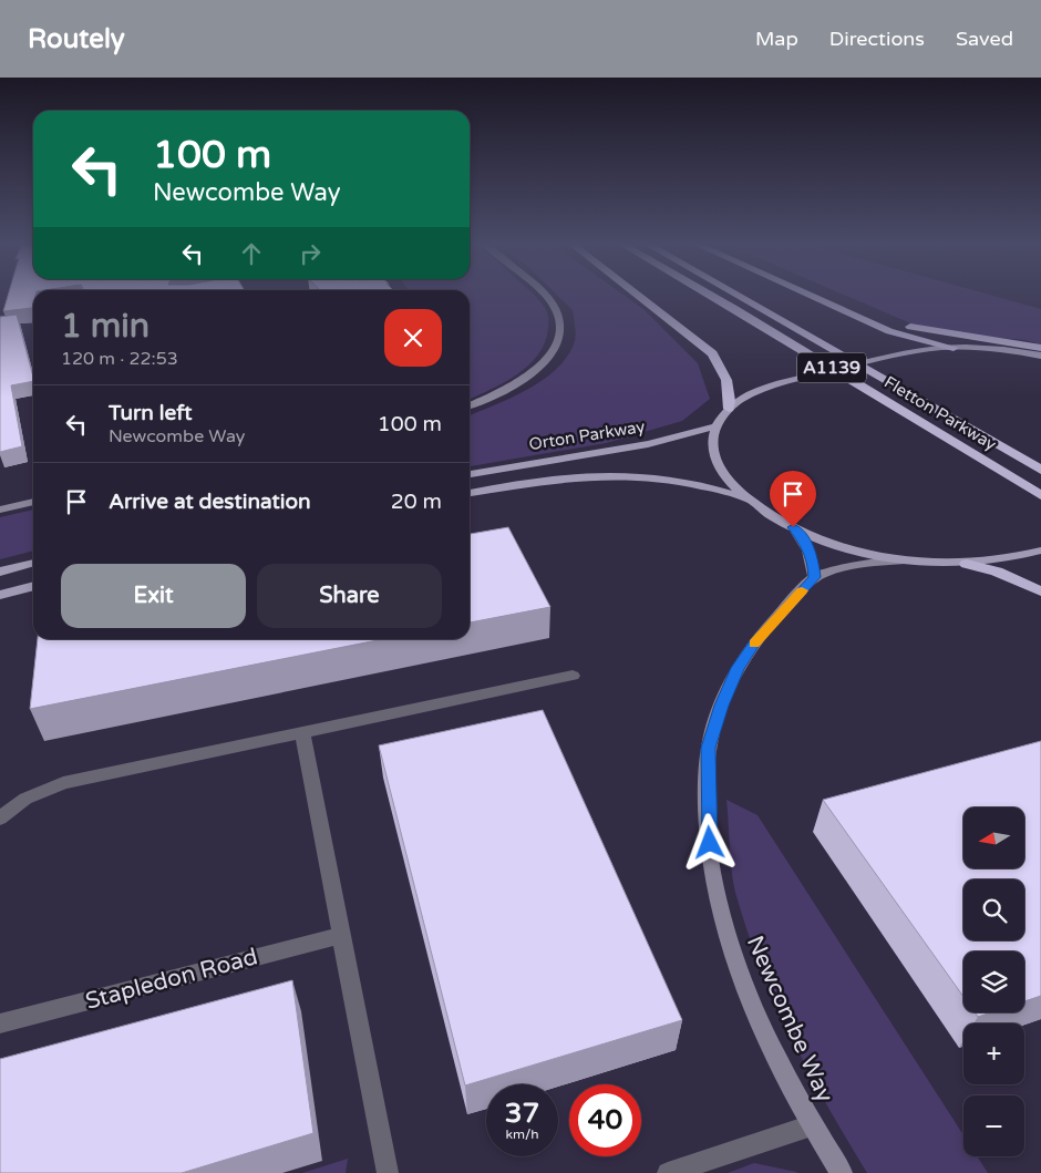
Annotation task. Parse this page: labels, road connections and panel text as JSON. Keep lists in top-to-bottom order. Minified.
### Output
{"streets":{"highway":["A1139","Fletton Parkway"],"main road":["Orton Parkway"],"street":["Stapledon Road","Newcombe Way"]},"north":"left","page":{"header":"Routely","nav":["Map","Directions","Saved"],"turn":["100 m","Newcombe Way"],"heading":["1 min","120 m · 22:53"],"list":[{"name":"Turn left","note":"Newcombe Way","value":"100 m"},{"name":"Arrive at destination","value":"20 m"}],"buttons":["Exit","Share"],"map_buttons":["+","−"],"speed":"37 km/h","limit":"40"}}
